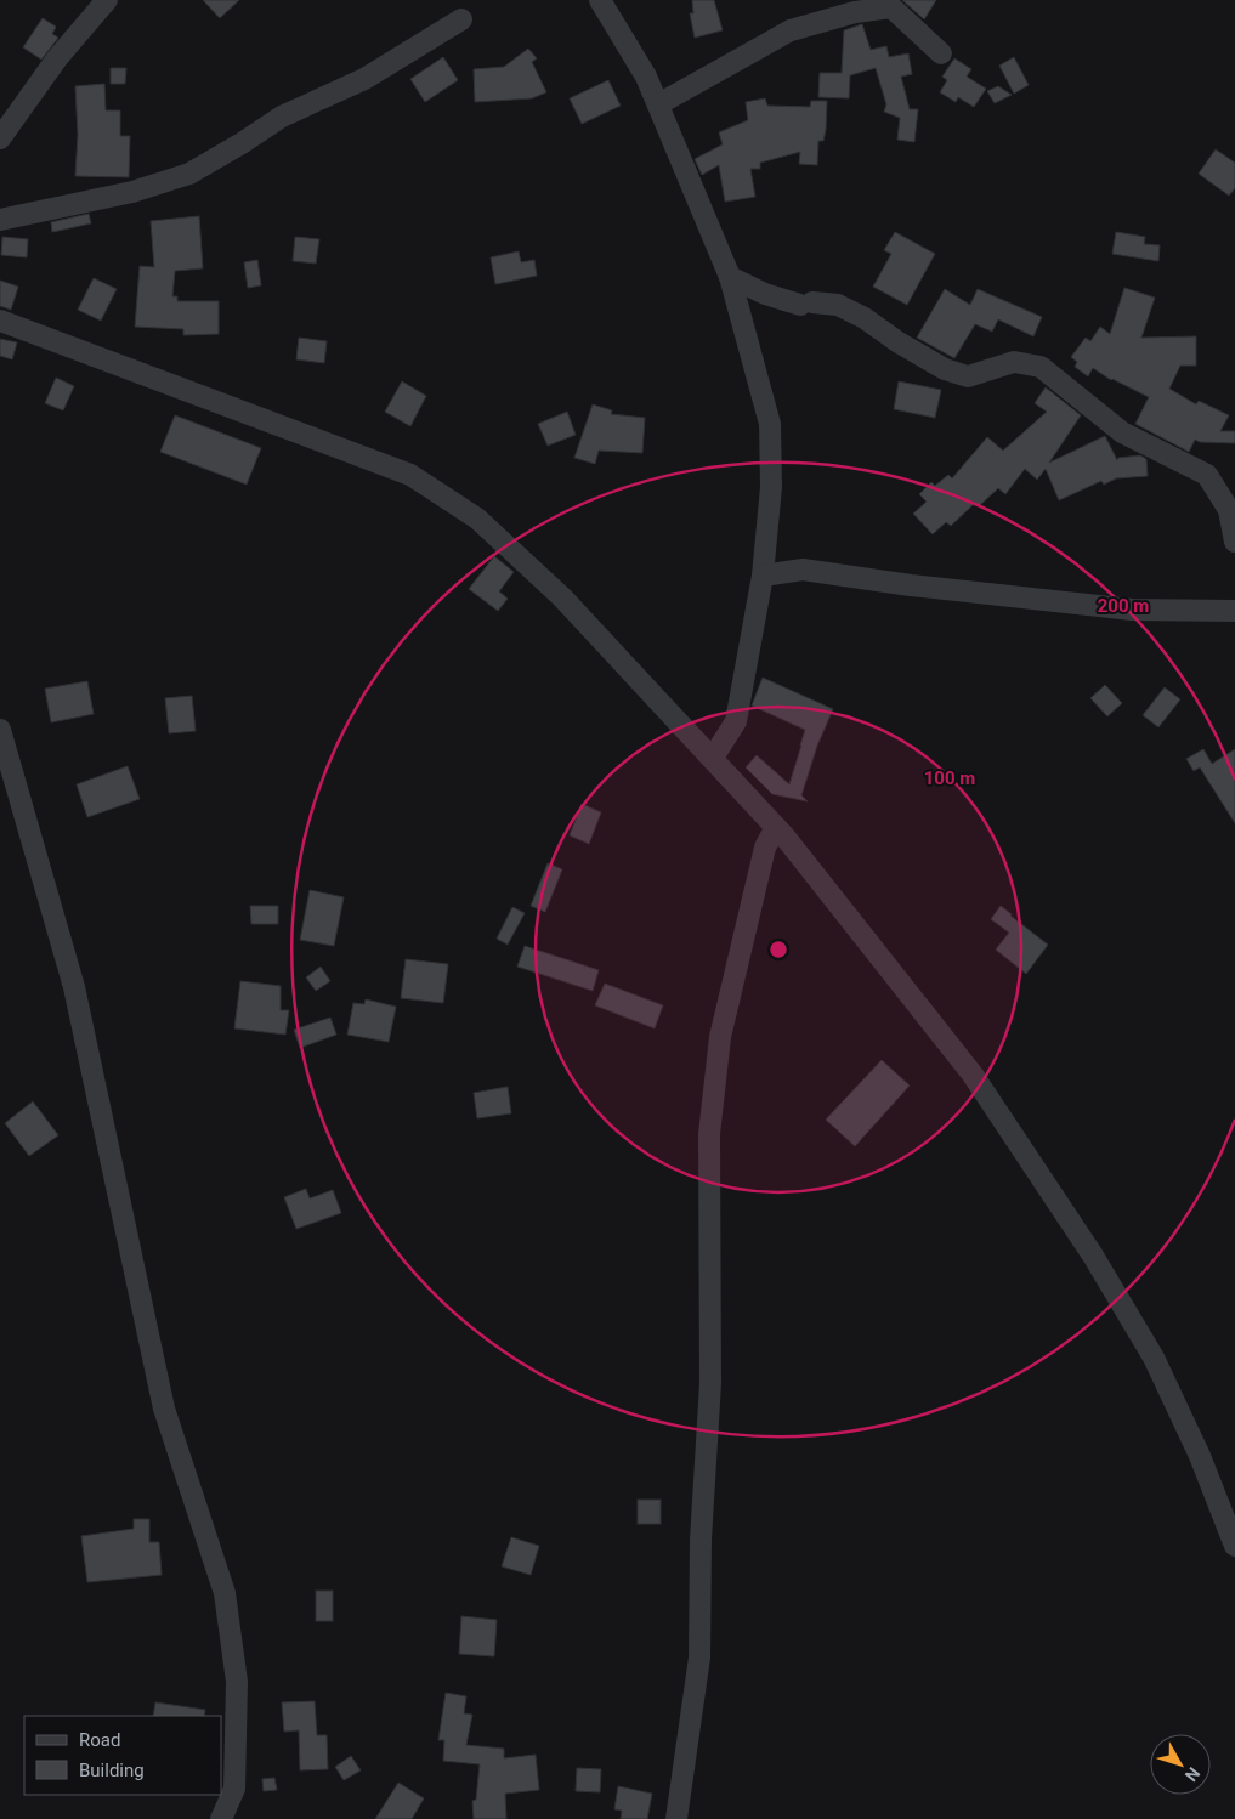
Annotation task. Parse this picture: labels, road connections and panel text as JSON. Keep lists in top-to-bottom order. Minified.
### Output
{"legend":["Road","Building"],"north":"bottom right","rings":["200 m","100 m"]}
